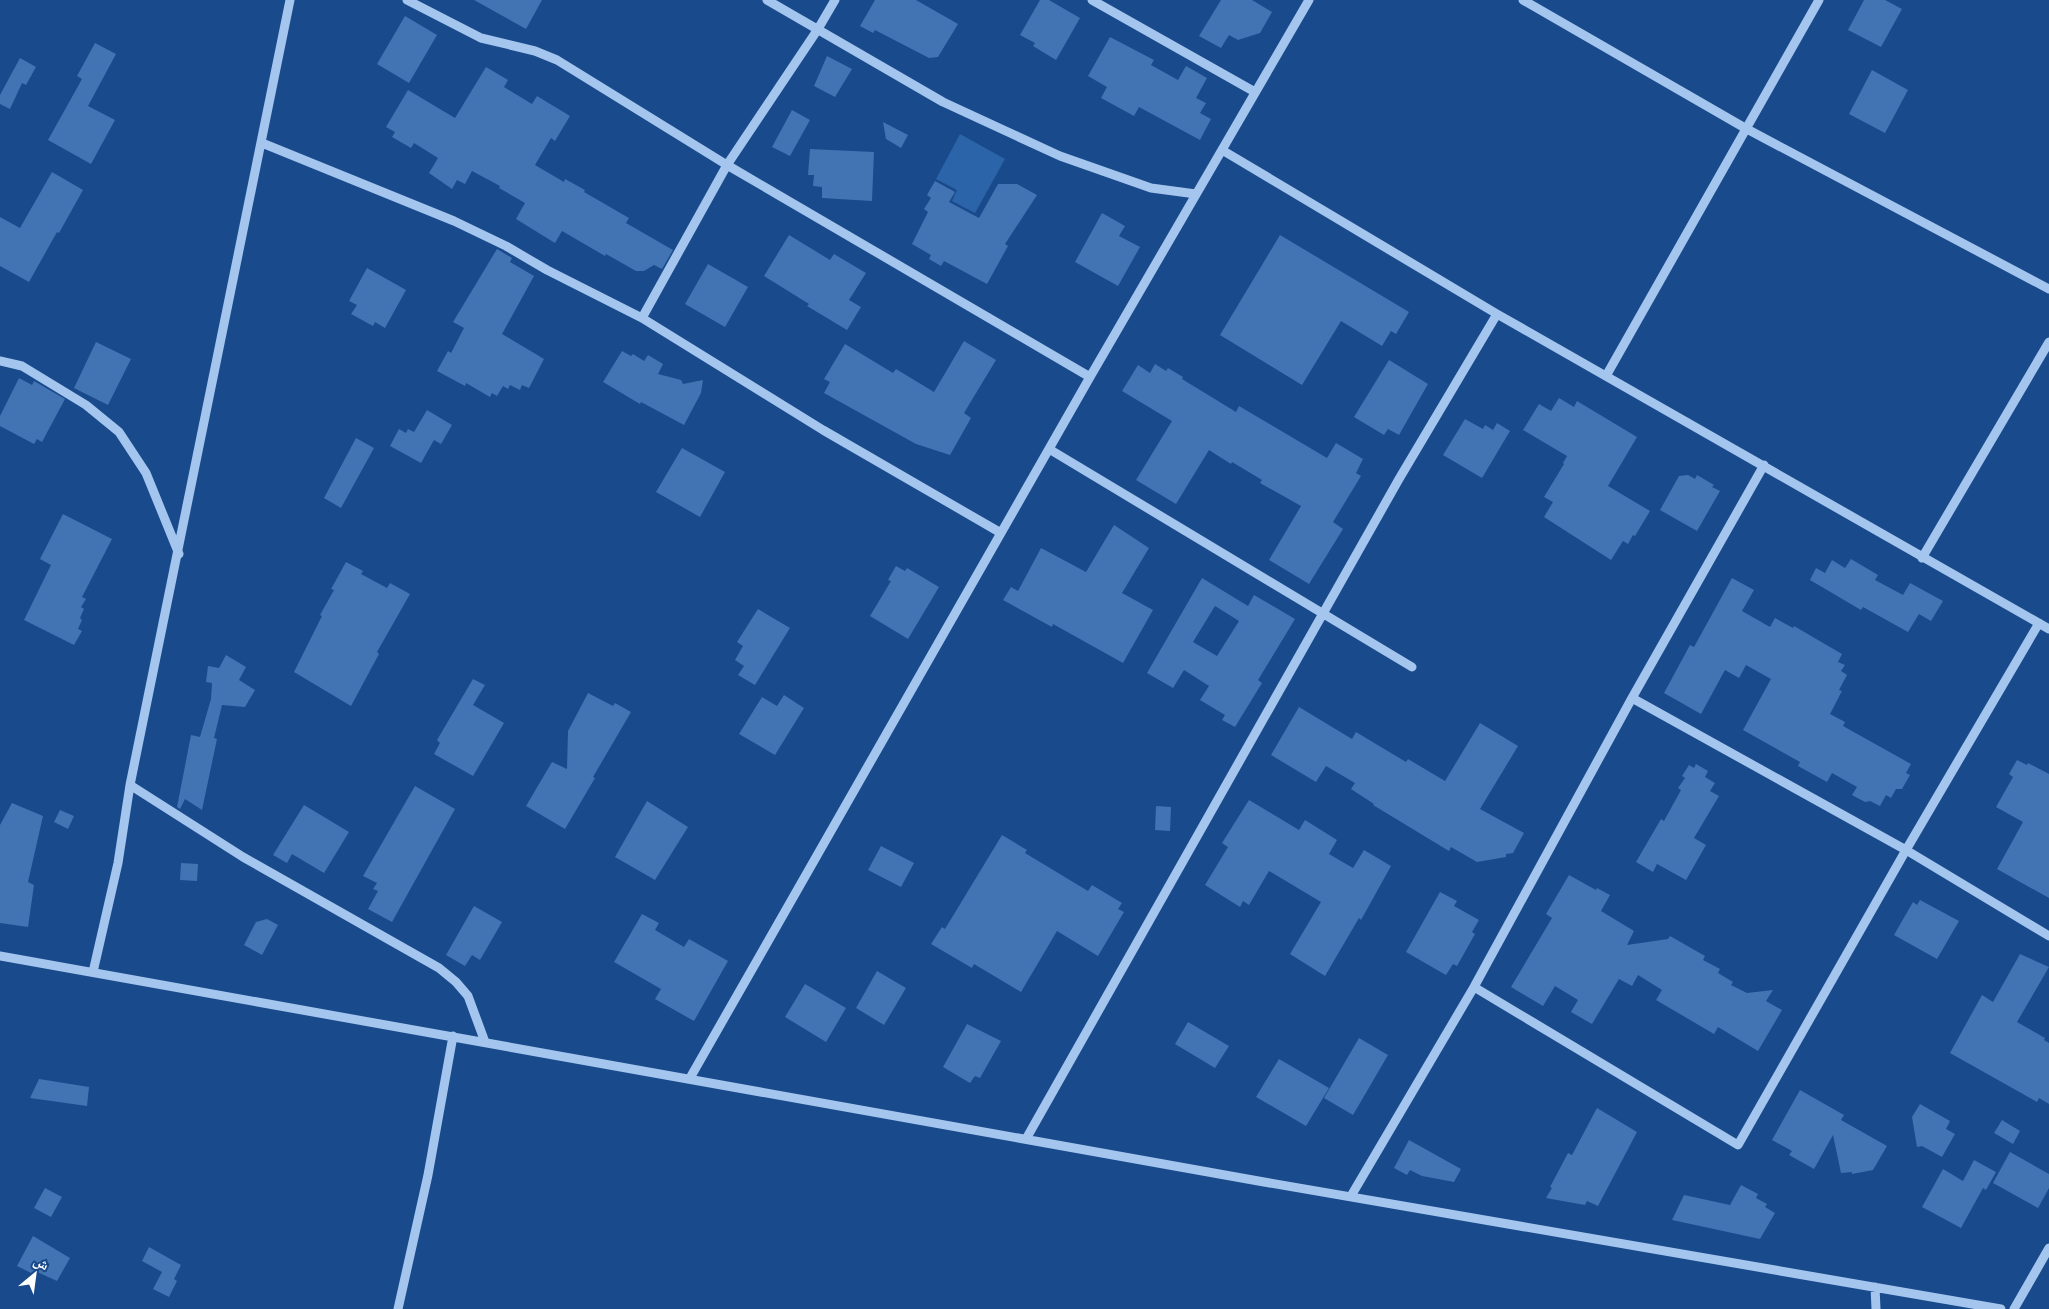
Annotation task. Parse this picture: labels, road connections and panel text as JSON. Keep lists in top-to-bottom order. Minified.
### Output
{"north":"top right"}
